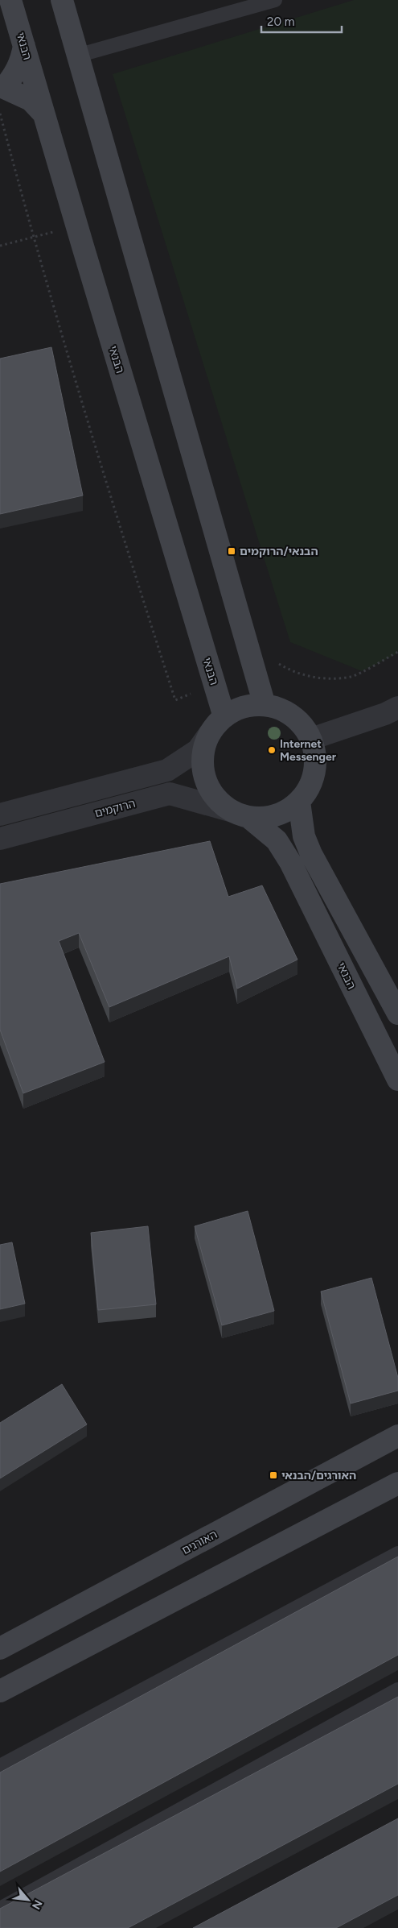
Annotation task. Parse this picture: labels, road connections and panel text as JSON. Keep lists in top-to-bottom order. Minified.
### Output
{"streets":{"street":["הבנאי","הרוקמים","האורגים"]},"crossings":[["הבנאי","הרוקמים"]],"places":{"transit":["הבנאי/הרוקמים","האורגים/הבנאי"],"other":["Internet Messenger"]},"scale_bar":"20 m","north":"bottom right"}
